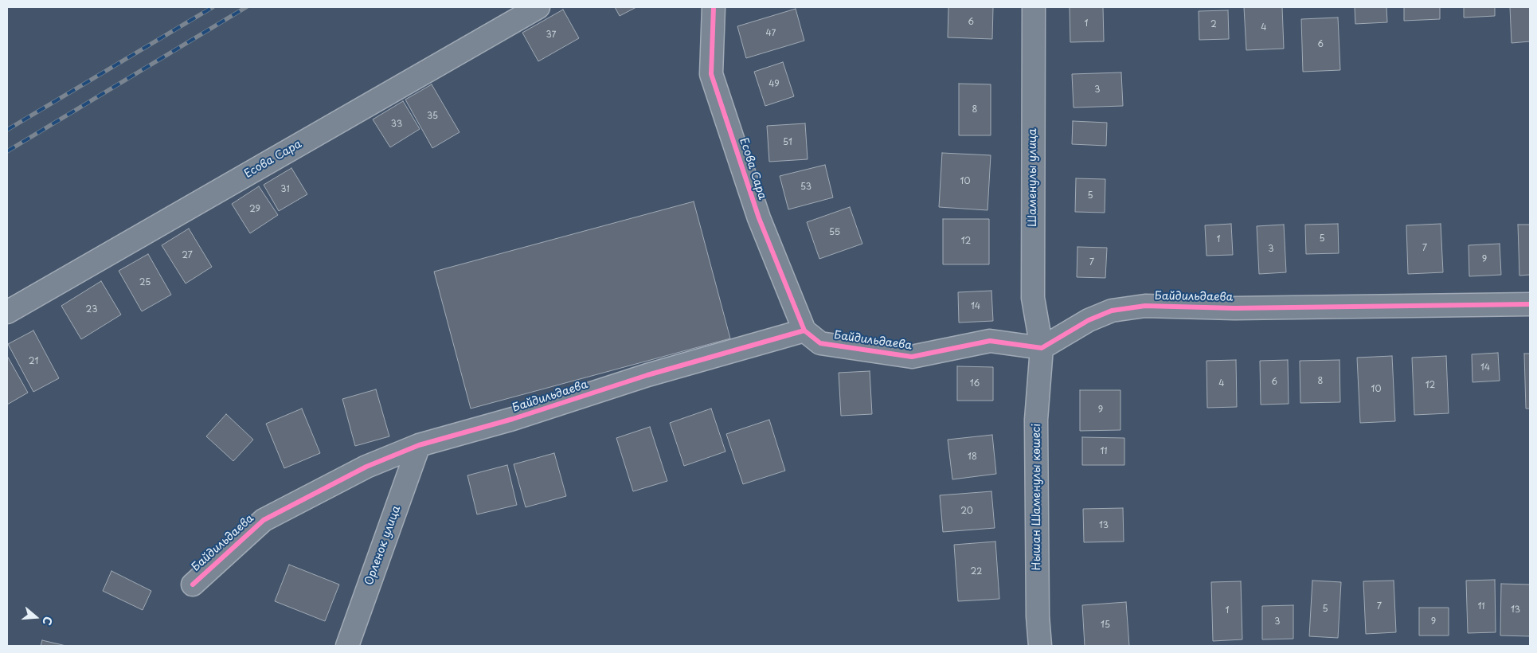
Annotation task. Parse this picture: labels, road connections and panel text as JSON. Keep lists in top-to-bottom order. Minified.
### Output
{"streets":{"street":["Есова Сара","Шаменулы улица","Байдильдаева","Нышан Шаменулы көшесі","Орленок улица"]},"crossings":[["Есова Сара","Байдильдаева"],["Шаменулы улица","Байдильдаева"],["Шаменулы улица","Нышан Шаменулы көшесі"],["Байдильдаева","Нышан Шаменулы көшесі"],["Байдильдаева","Орленок улица"]],"house_numbers":["6","1","2","4","47","37","6","49","3","8","35","33","51","10","53","31","5","29","55","5","1","12","7","3","27","9","7","25","14","23","21","14","8","6","16","4","12","10","9","11","18","20","13","22","7","11","5","13","1","3","9","15"],"north":"right"}
